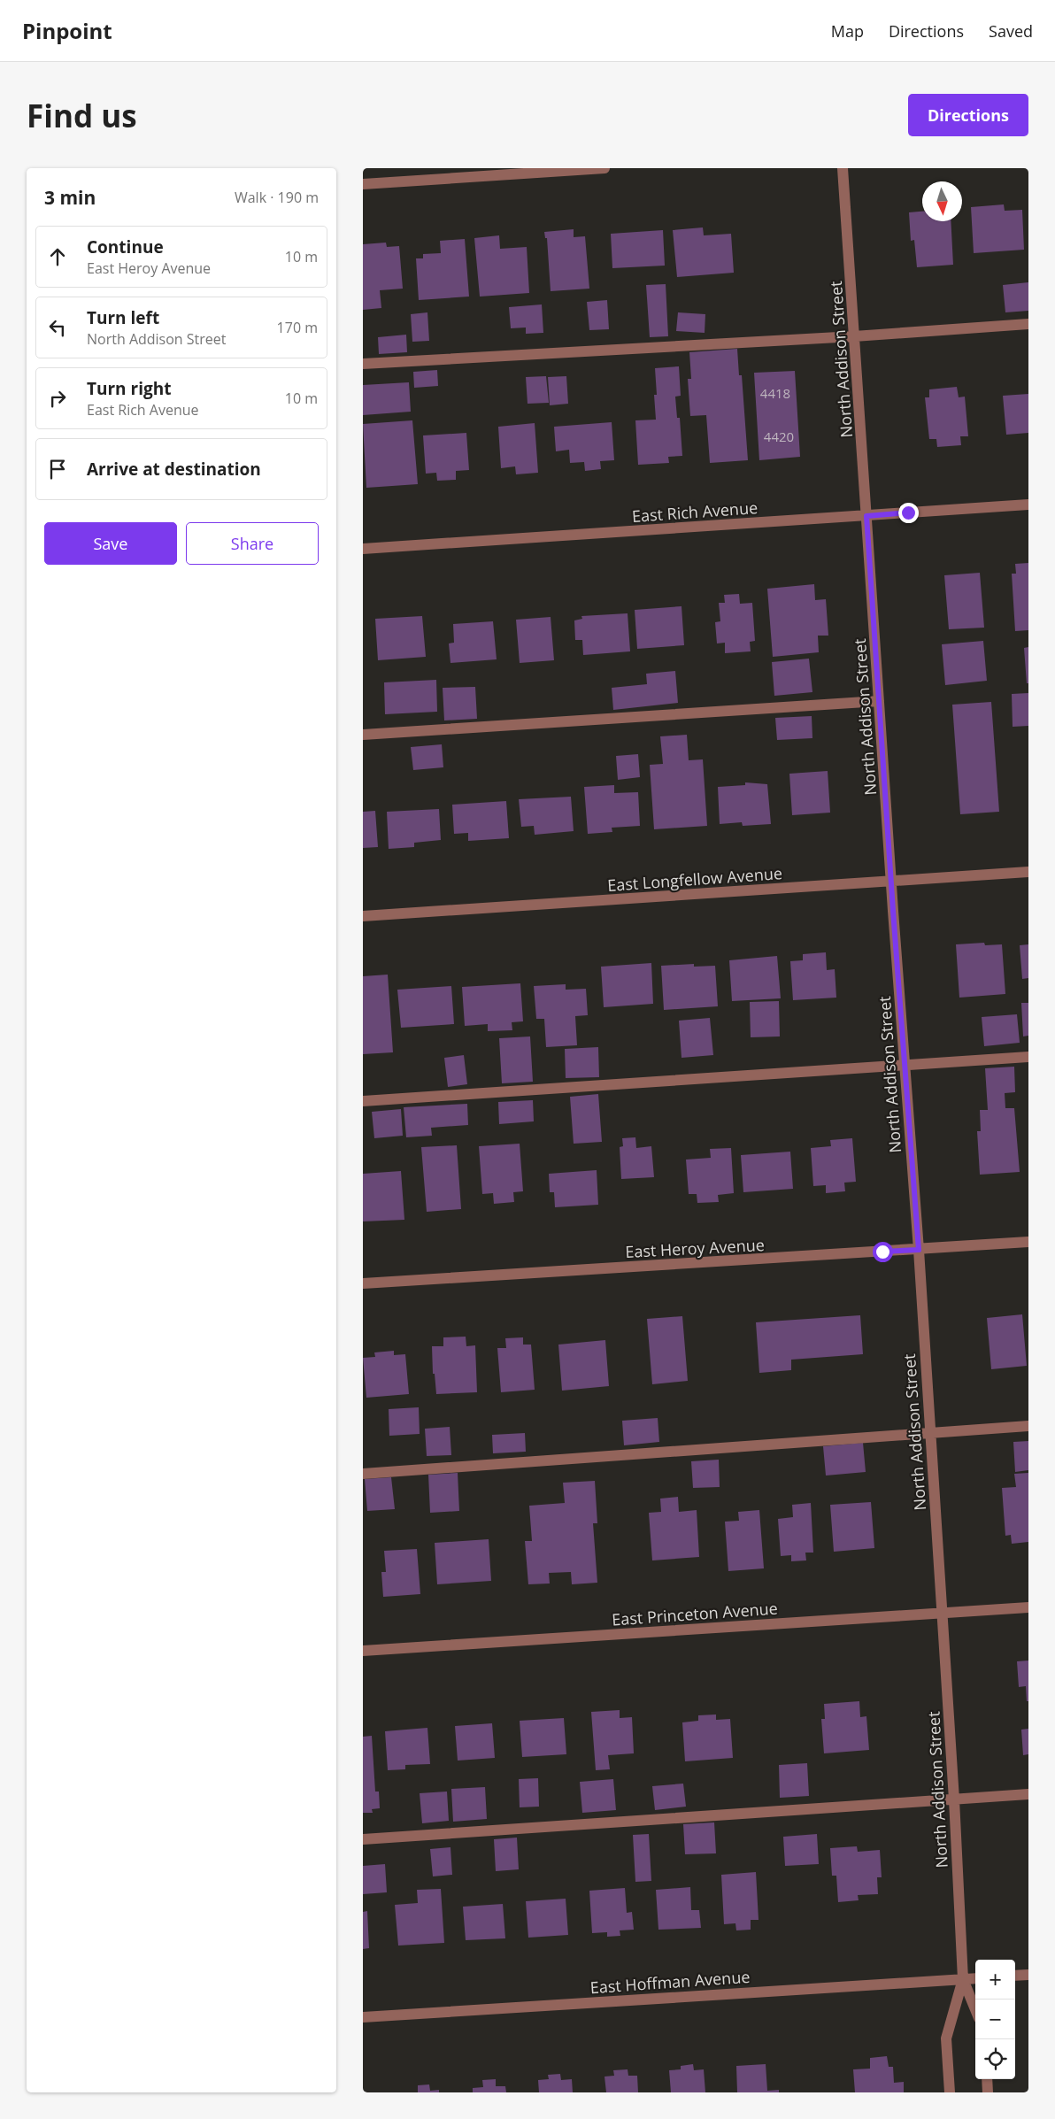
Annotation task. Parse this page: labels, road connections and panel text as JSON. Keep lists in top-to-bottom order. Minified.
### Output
{"streets":{"street":["North Addison Street","East Rich Avenue","East Longfellow Avenue","East Heroy Avenue","East Princeton Avenue","East Hoffman Avenue"]},"crossings":[["North Addison Street","East Rich Avenue"],["North Addison Street","East Longfellow Avenue"],["North Addison Street","East Heroy Avenue"],["North Addison Street","East Princeton Avenue"],["North Addison Street","East Hoffman Avenue"]],"house_numbers":["4418","4420"],"north":"bottom","page":{"header":"Pinpoint","nav":["Map","Directions","Saved"],"buttons":["Directions",["Save","Share"]],"title":"Find us","heading":["3 min","Walk · 190 m"],"list":[["Continue","East Heroy Avenue","10 m"],["Turn left","North Addison Street","170 m"],["Turn right","East Rich Avenue","10 m"],"Arrive at destination"],"map_buttons":["+","−"]}}
